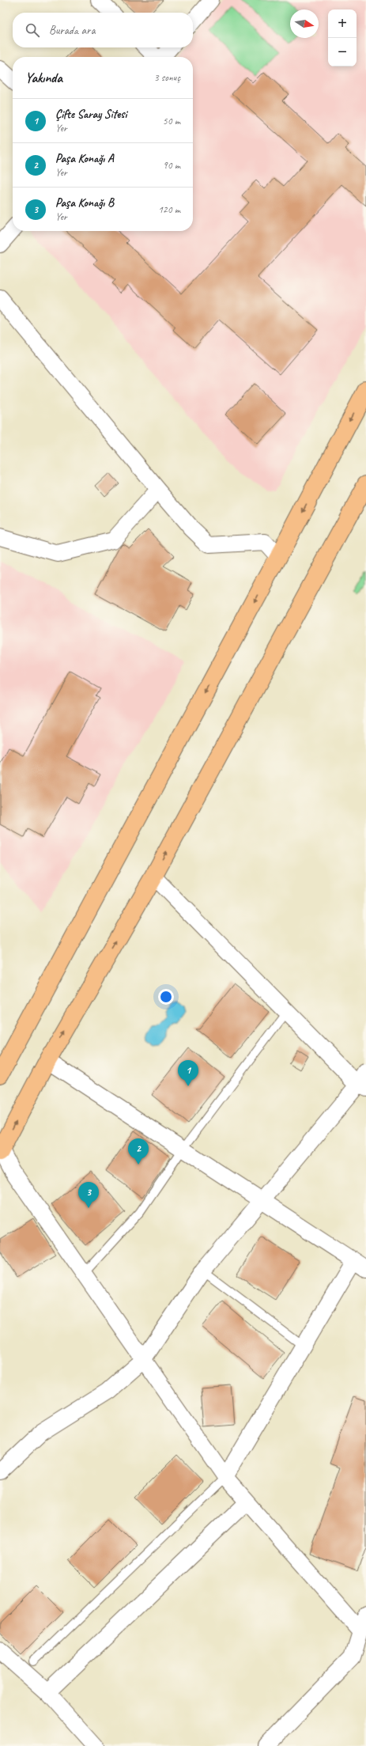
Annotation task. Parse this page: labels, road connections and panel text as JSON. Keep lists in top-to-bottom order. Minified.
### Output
{"north":"right","page":{"map_buttons":["+","−"],"search":"Burada ara","heading":["Yakında","3 sonuç"],"list":[{"mark":"1","name":"Çifte Saray Sitesi","note":"Yer","value":"50 m"},{"mark":"2","name":"Paşa Konağı A","note":"Yer","value":"90 m"},{"mark":"3","name":"Paşa Konağı B","note":"Yer","value":"120 m"}],"pins":["1","2","3"]}}
